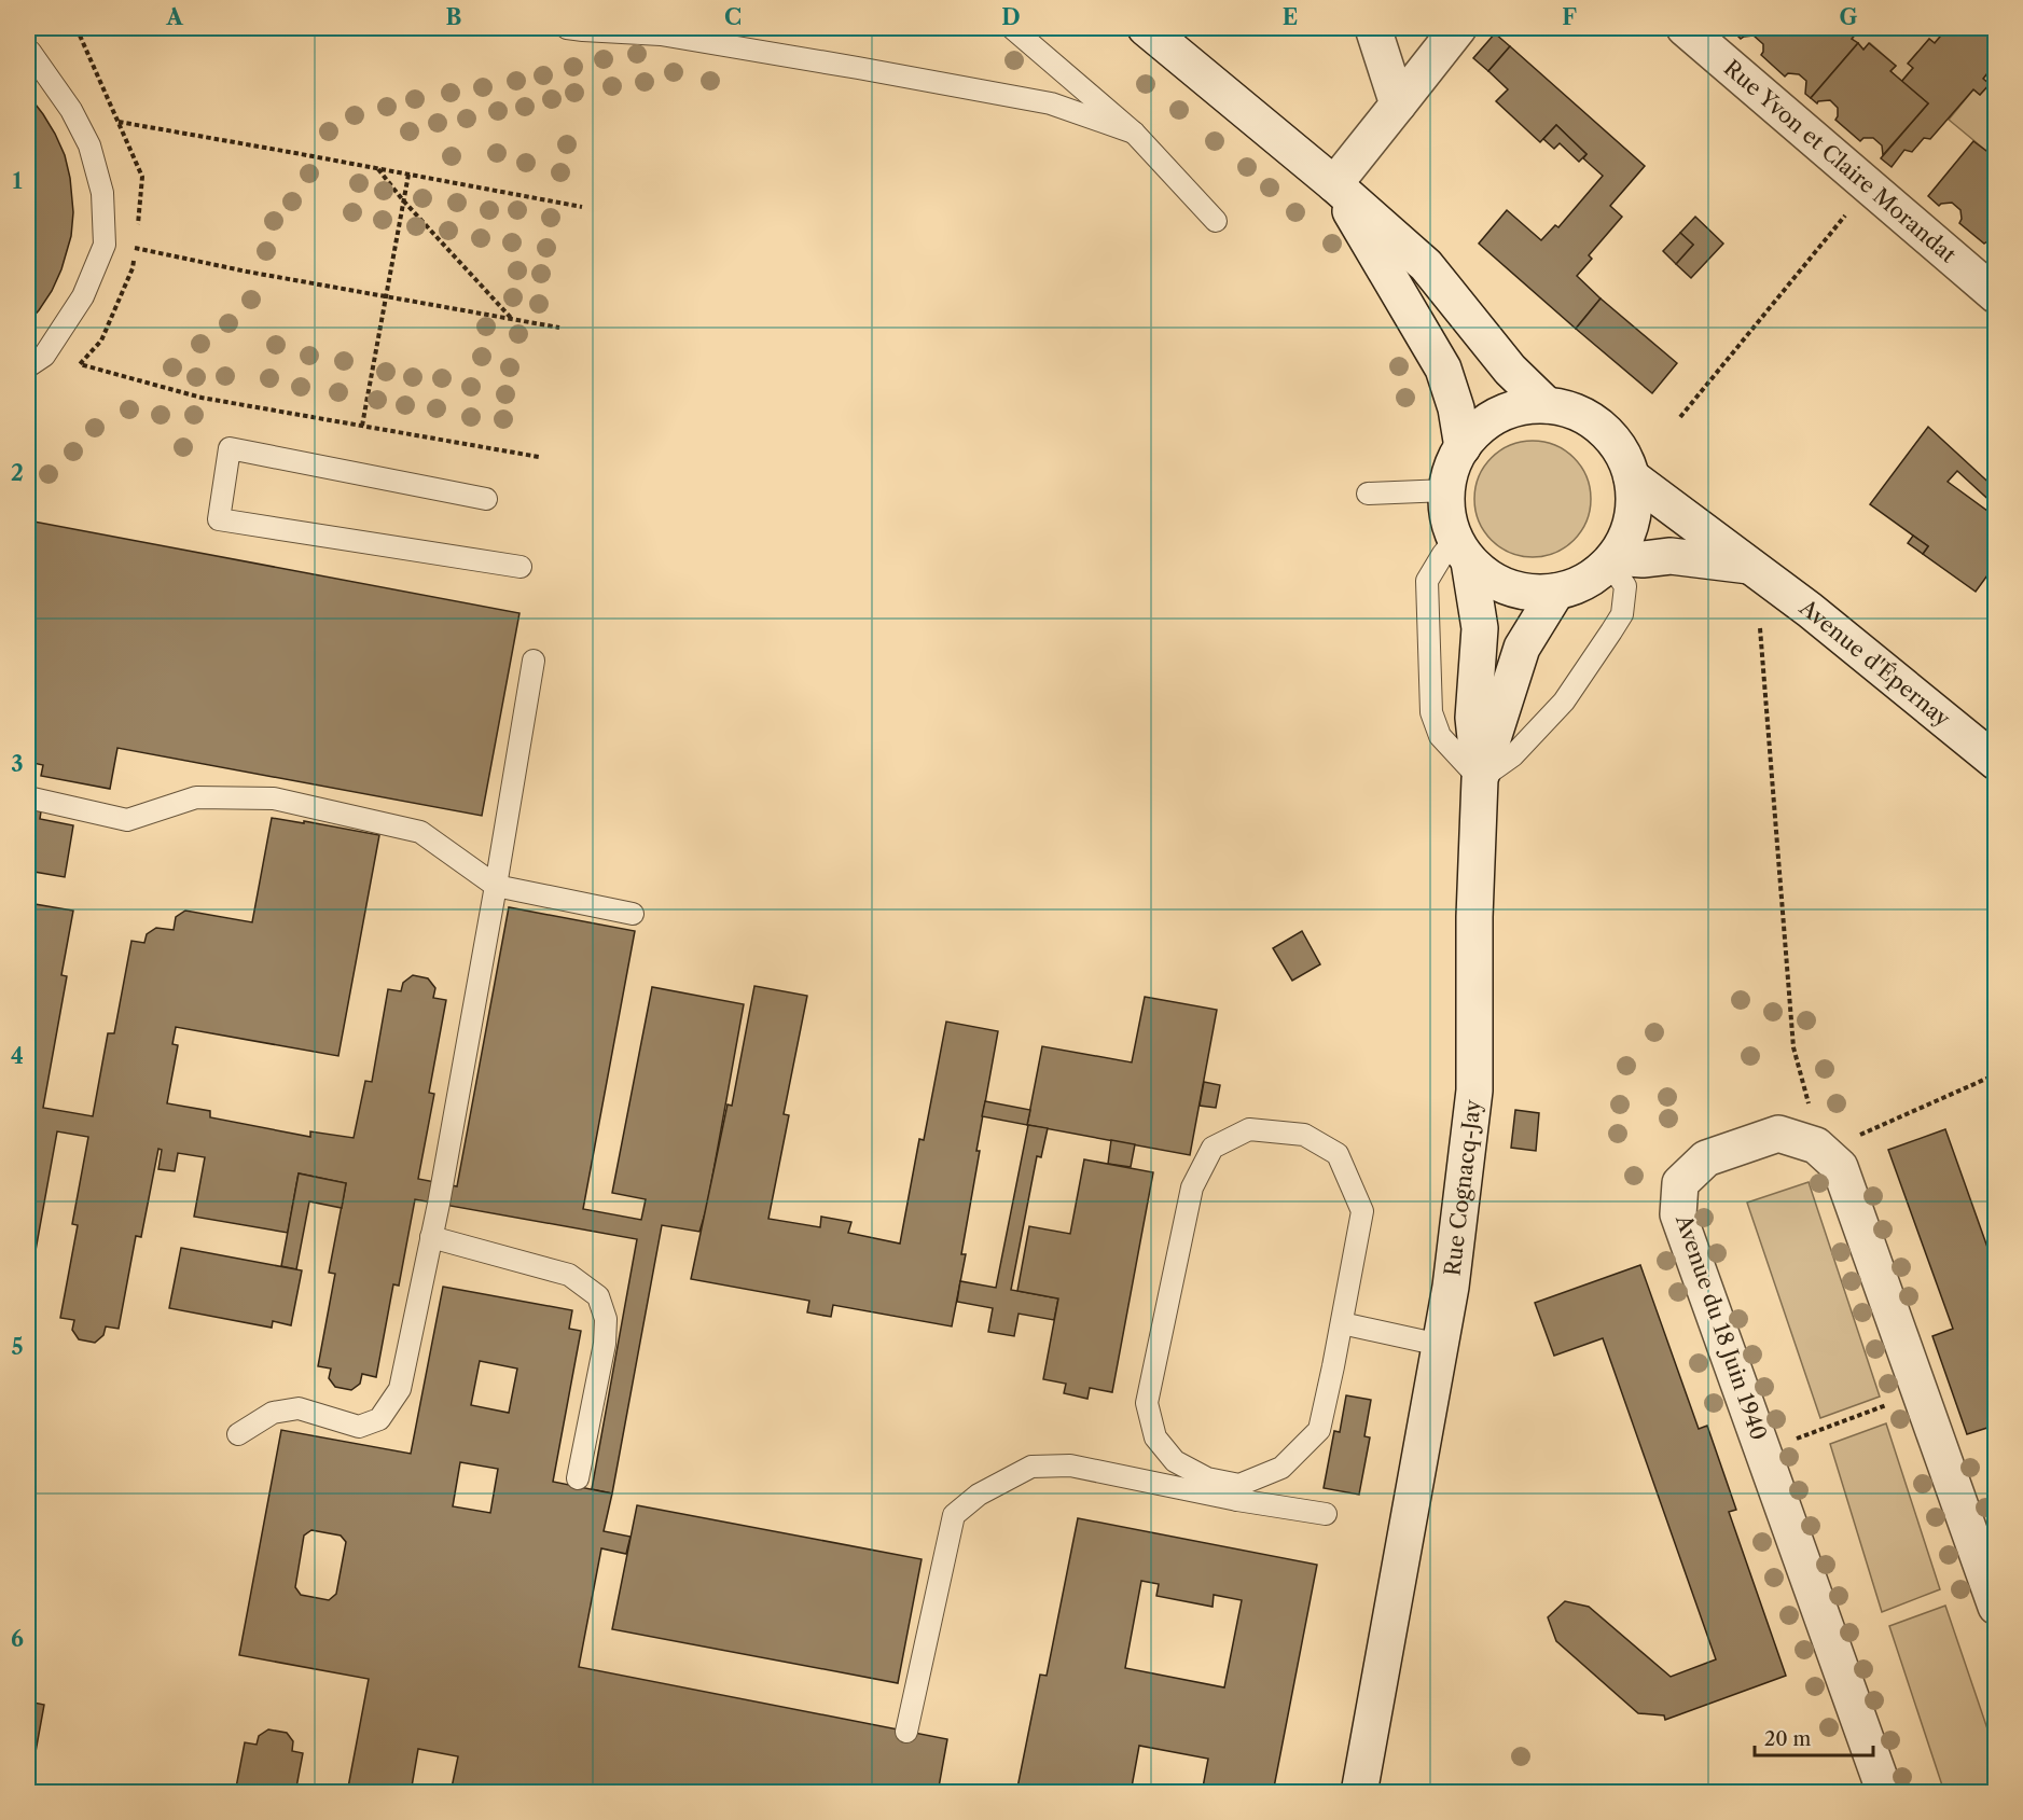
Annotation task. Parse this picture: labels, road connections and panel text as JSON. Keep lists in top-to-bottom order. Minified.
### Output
{"streets":{"street":["Rue Yvon et Claire Morandat","Avenue d'Épernay","Rue Cognacq-Jay","Avenue du 18 Juin 1940"]},"crossings":[["Avenue d'Épernay","Rue Cognacq-Jay"]],"scale_bar":"20 m","grid":{"columns":["A","B","C","D","E","F","G"],"rows":["1","2","3","4","5","6"]}}
